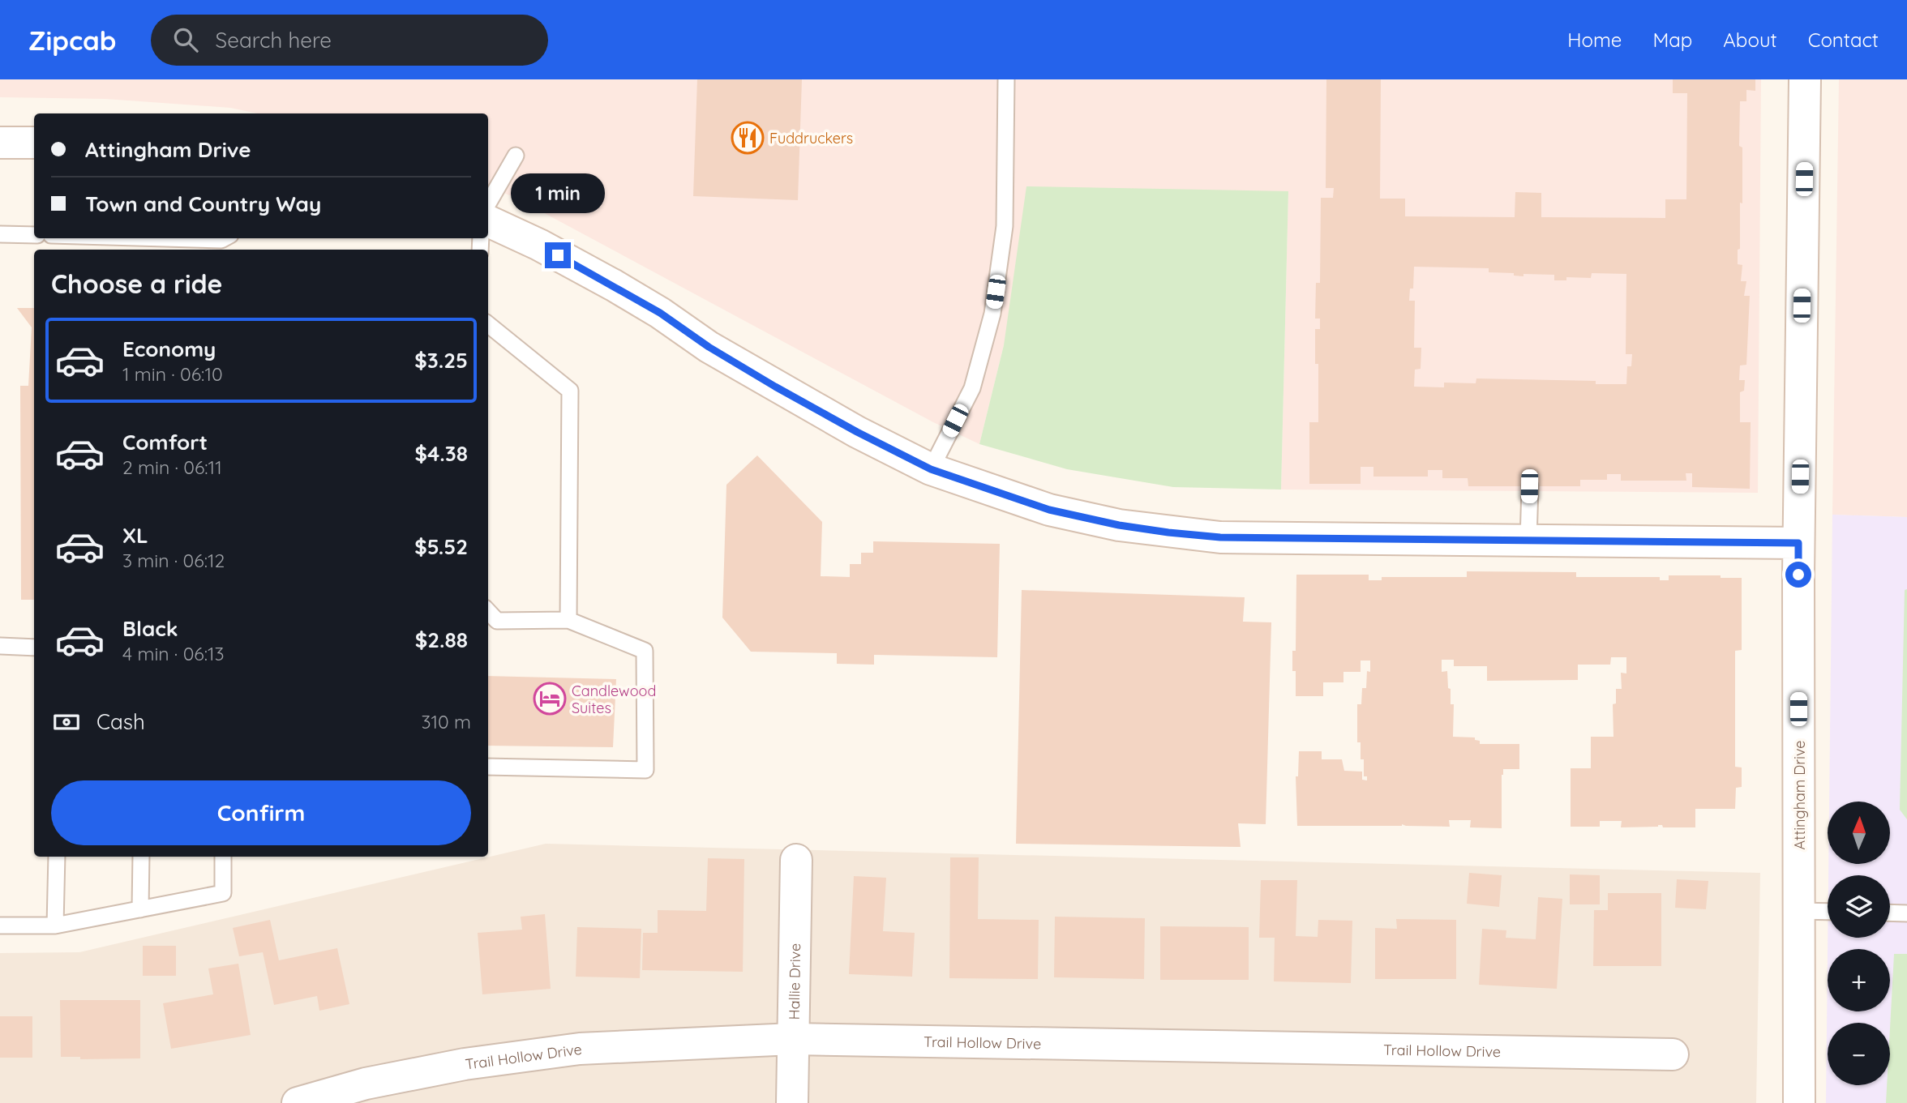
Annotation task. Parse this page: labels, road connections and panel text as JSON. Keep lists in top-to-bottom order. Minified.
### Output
{"streets":{"street":["Attingham Drive","Hallie Drive","Trail Hollow Drive"]},"crossings":[["Hallie Drive","Trail Hollow Drive"]],"places":{"restaurant":["Fuddruckers"],"hotel":["Candlewood Suites"]},"north":"top","page":{"header":"Zipcab","search":"Search here","nav":["Home","Map","About","Contact"],"banner":["Attingham Drive","Town and Country Way"],"bubble":"1 min","heading":"Choose a ride","list":[{"name":"Economy","note":"1 min · 06:10","value":"$3.25"},{"name":"Comfort","note":"2 min · 06:11","value":"$4.38"},{"name":"XL","note":"3 min · 06:12","value":"$5.52"},{"name":"Black","note":"4 min · 06:13","value":"$2.88"}],"pay":["Cash","310 m"],"buttons":"Confirm","map_buttons":["+","−"]}}
